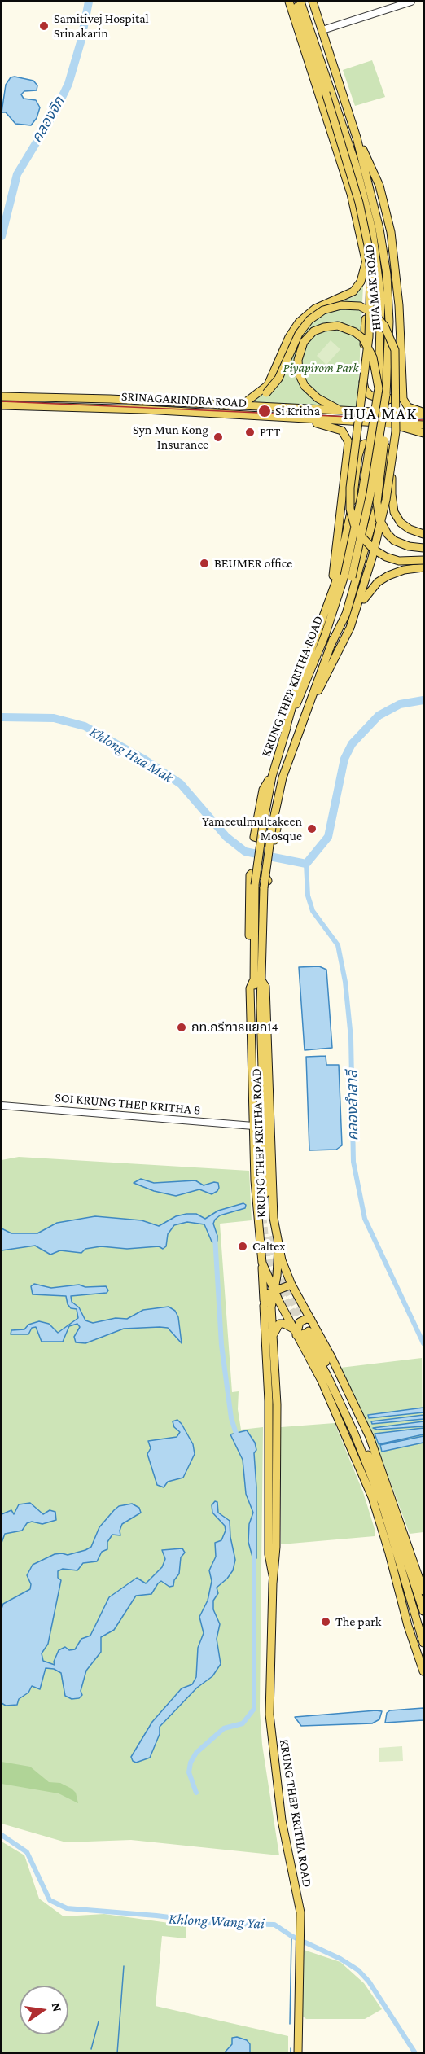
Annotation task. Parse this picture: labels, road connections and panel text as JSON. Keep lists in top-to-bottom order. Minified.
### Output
{"streets":{"main road":["HUA MAK ROAD","SRINAGARINDRA ROAD","KRUNG THEP KRITHA ROAD"],"street":["SOI KRUNG THEP KRITHA 8"]},"crossings":[["HUA MAK ROAD","KRUNG THEP KRITHA ROAD"],["KRUNG THEP KRITHA ROAD","SOI KRUNG THEP KRITHA 8"]],"districts":["HUA MAK"],"water":["คลองจิก","Khlong Hua Mak","คลองลำสาลี","Khlong Wang Yai"],"parks":["Piyapirom Park"],"places":["Samitivej Hospital Srinakarin","Si Kritha","PTT","Syn Mun Kong Insurance","BEUMER office","Yameeulmultakeen Mosque","กท.กรีฑา8แยก14","Caltex","The park"],"north":"right"}
